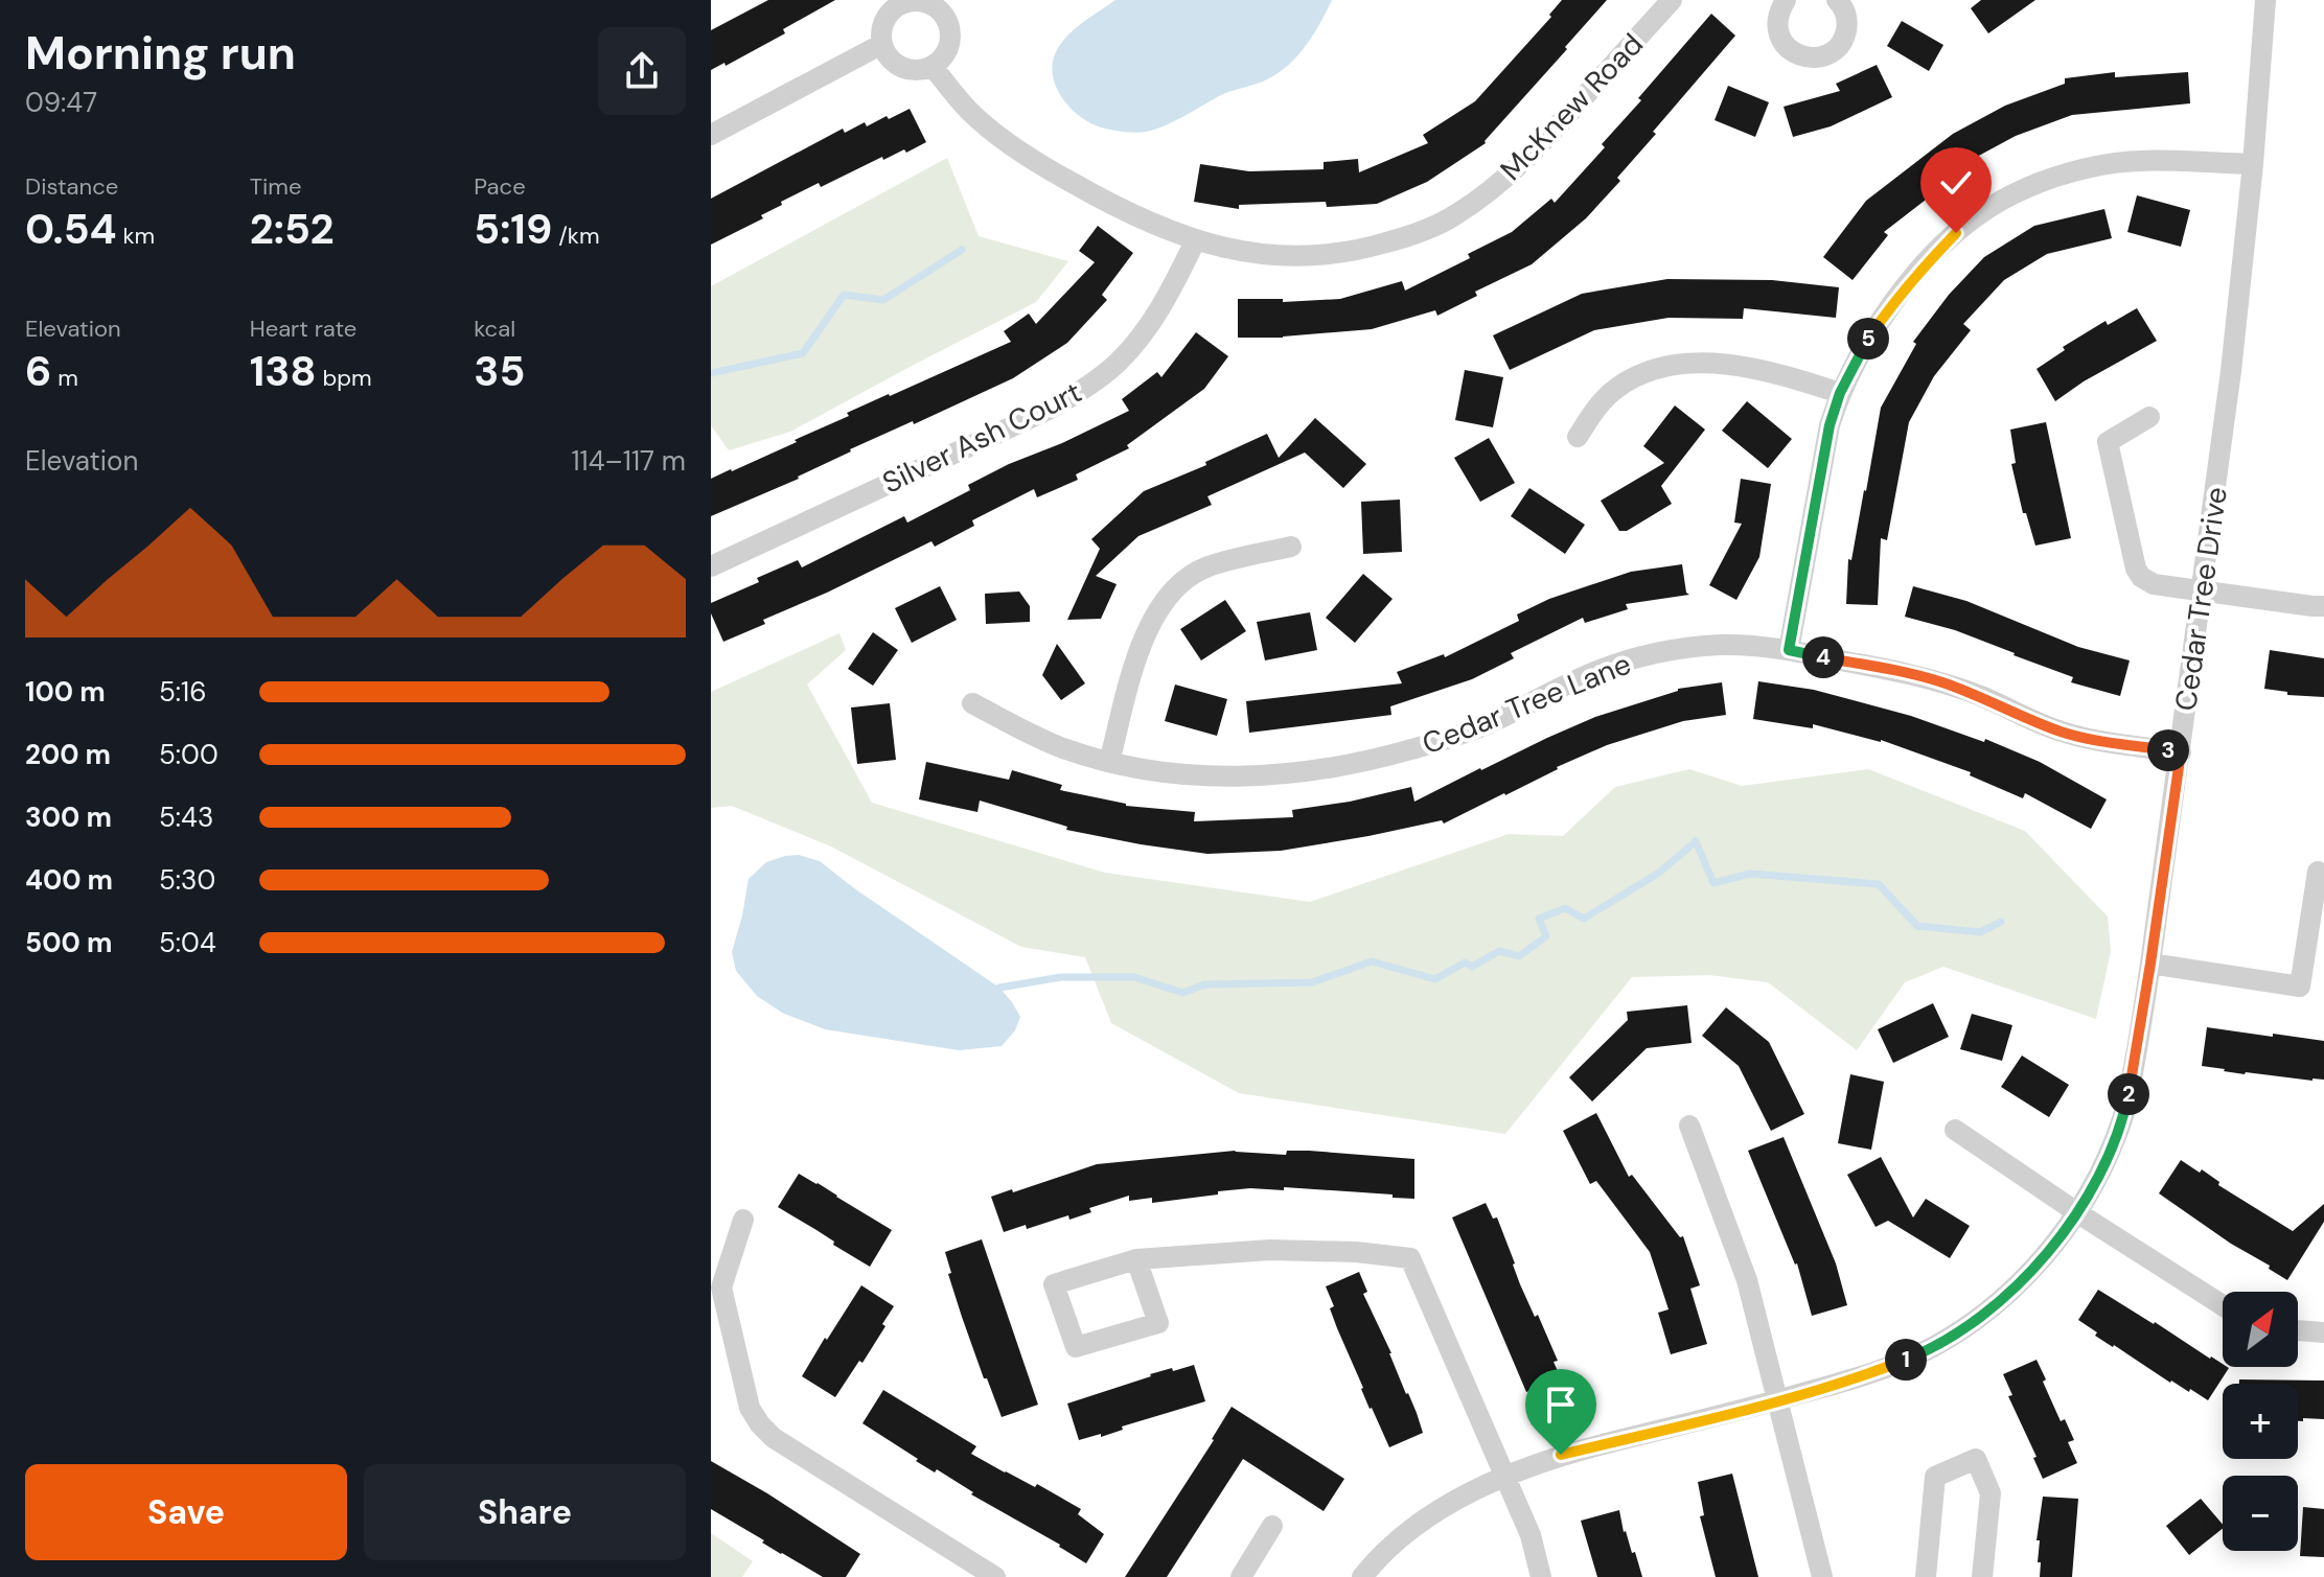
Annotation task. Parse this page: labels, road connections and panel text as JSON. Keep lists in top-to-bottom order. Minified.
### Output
{"streets":{"street":["McKnew Road","Silver Ash Court","Cedar Tree Drive","Cedar Tree Lane"]},"crossings":[["McKnew Road","Silver Ash Court"],["Cedar Tree Drive","Cedar Tree Lane"]],"north":"top right","page":{"heading":["Morning run","09:47"],"stats":[["Distance","0.54 km"],["Time","2:52"],["Pace","5:19 /km"],["Elevation","6 m"],["Heart rate","138 bpm"],["kcal","35"]],"pins":["5","4","3","2","1"],"chart":["Elevation","114–117 m"],"list":[{"name":"100 m","note":"5:16"},{"name":"200 m","note":"5:00"},{"name":"300 m","note":"5:43"},{"name":"400 m","note":"5:30"},{"name":"500 m","note":"5:04"}],"map_buttons":["+","−"],"buttons":["Save","Share"]}}
